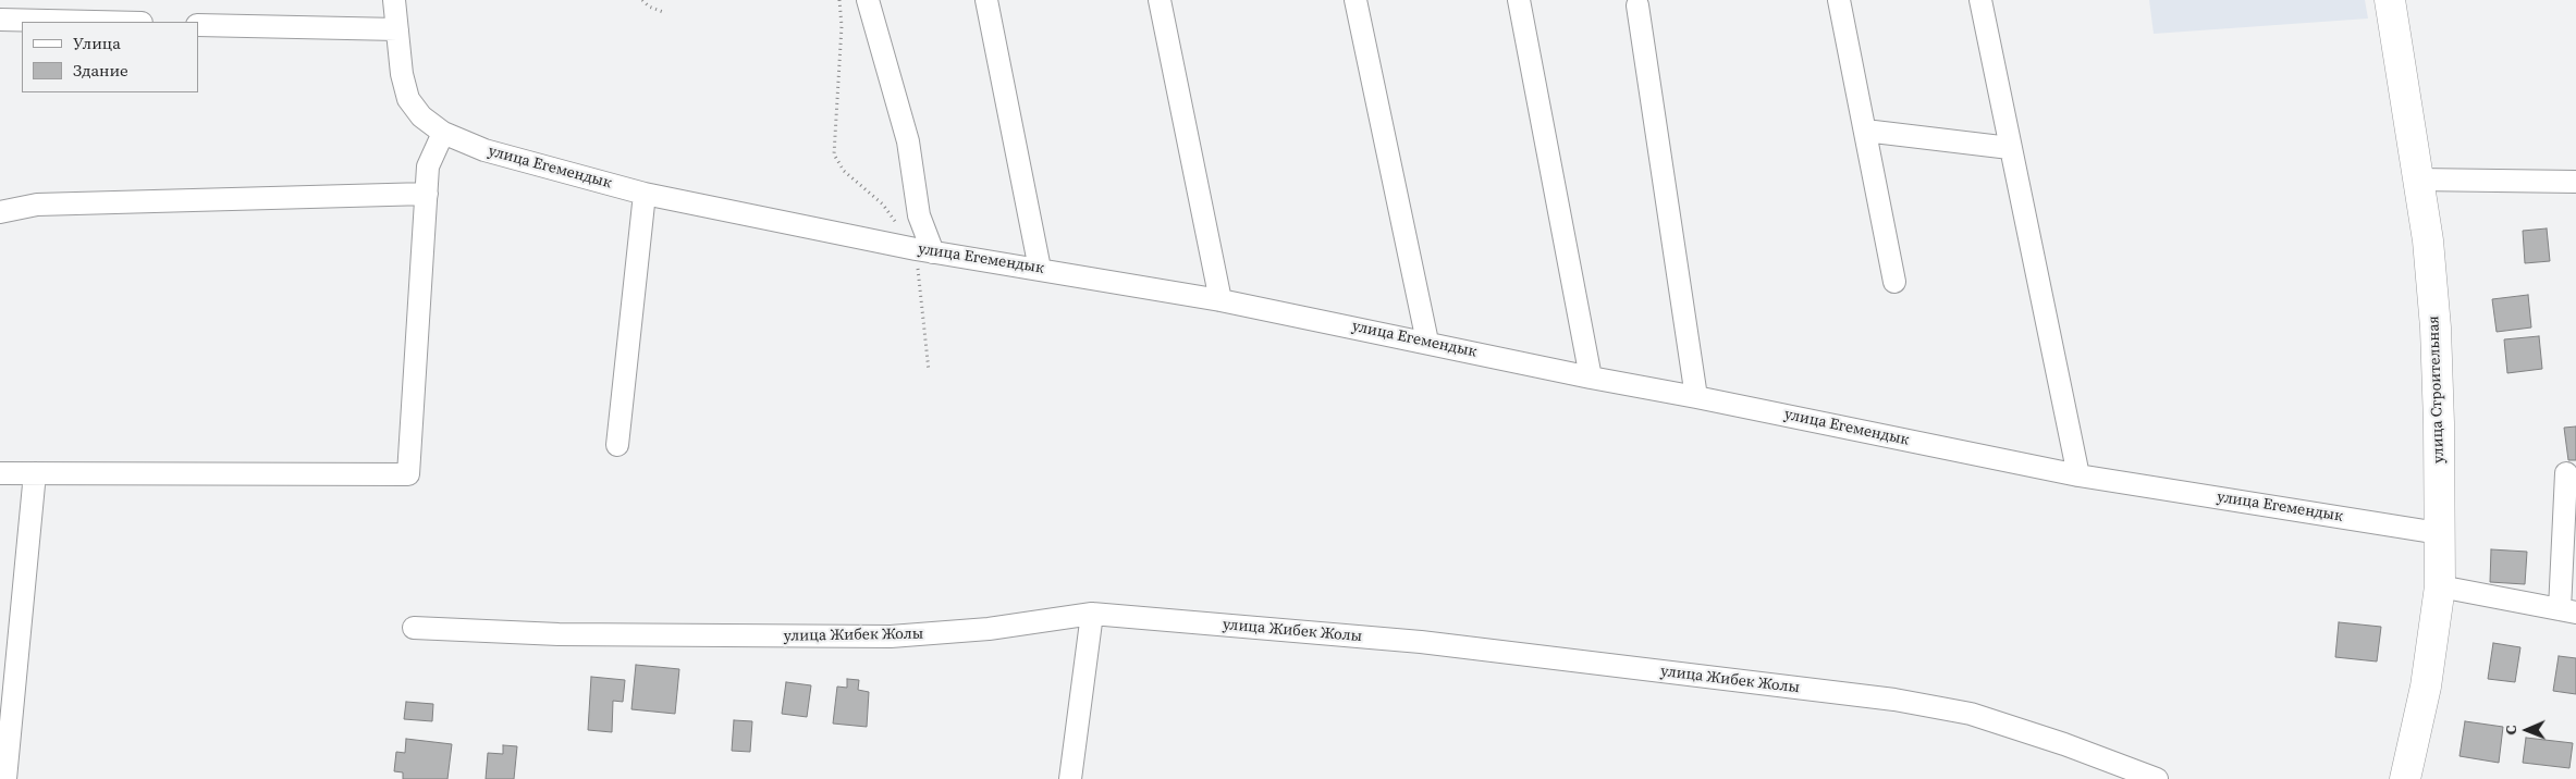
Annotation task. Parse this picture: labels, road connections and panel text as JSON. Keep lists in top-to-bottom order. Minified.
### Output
{"streets":{"main road":["улица Строительная"],"street":["улица Егемендык","улица Жибек Жолы"]},"crossings":[["улица Егемендык","улица Строительная"]],"legend":["Улица","Здание"],"north":"left"}
